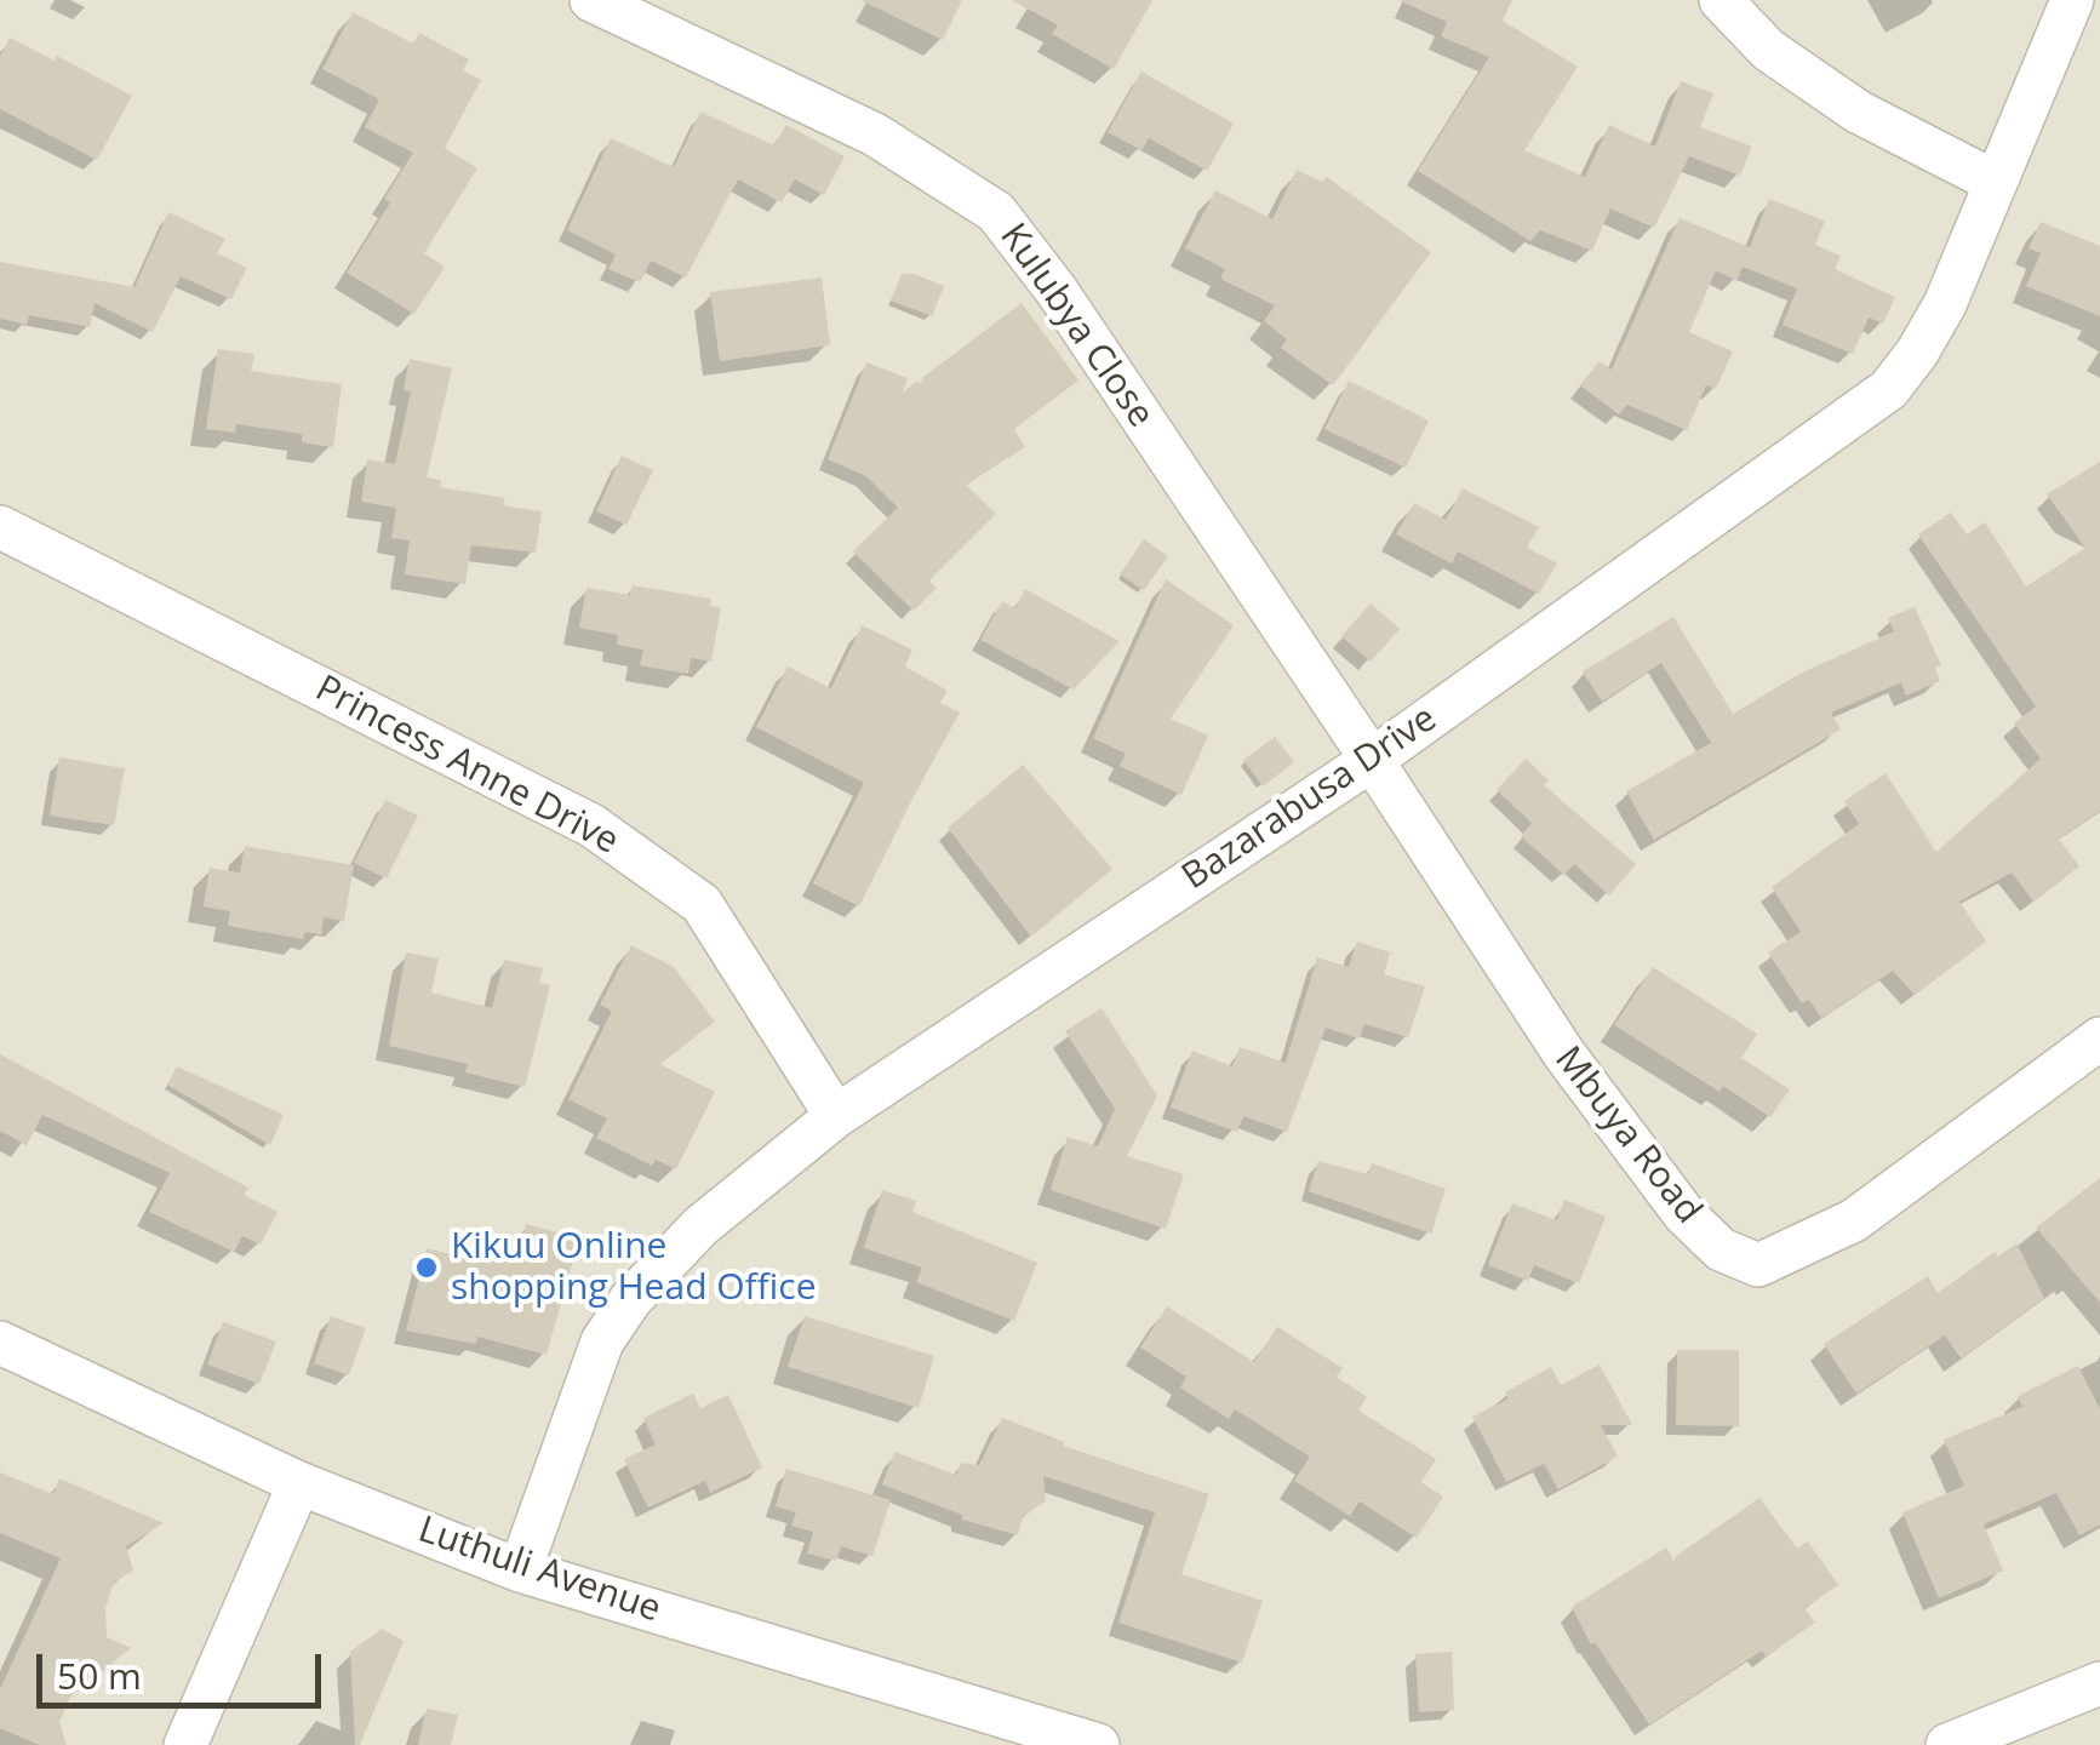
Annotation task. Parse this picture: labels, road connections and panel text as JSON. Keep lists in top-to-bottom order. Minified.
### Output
{"streets":{"street":["Kulubya Close","Princess Anne Drive","Bazarabusa Drive","Mbuya Road","Luthuli Avenue"]},"crossings":[["Kulubya Close","Bazarabusa Drive"],["Kulubya Close","Mbuya Road"],["Princess Anne Drive","Bazarabusa Drive"],["Bazarabusa Drive","Mbuya Road"],["Bazarabusa Drive","Luthuli Avenue"]],"places":["Kikuu Online shopping Head Office"],"scale_bar":"50 m"}
